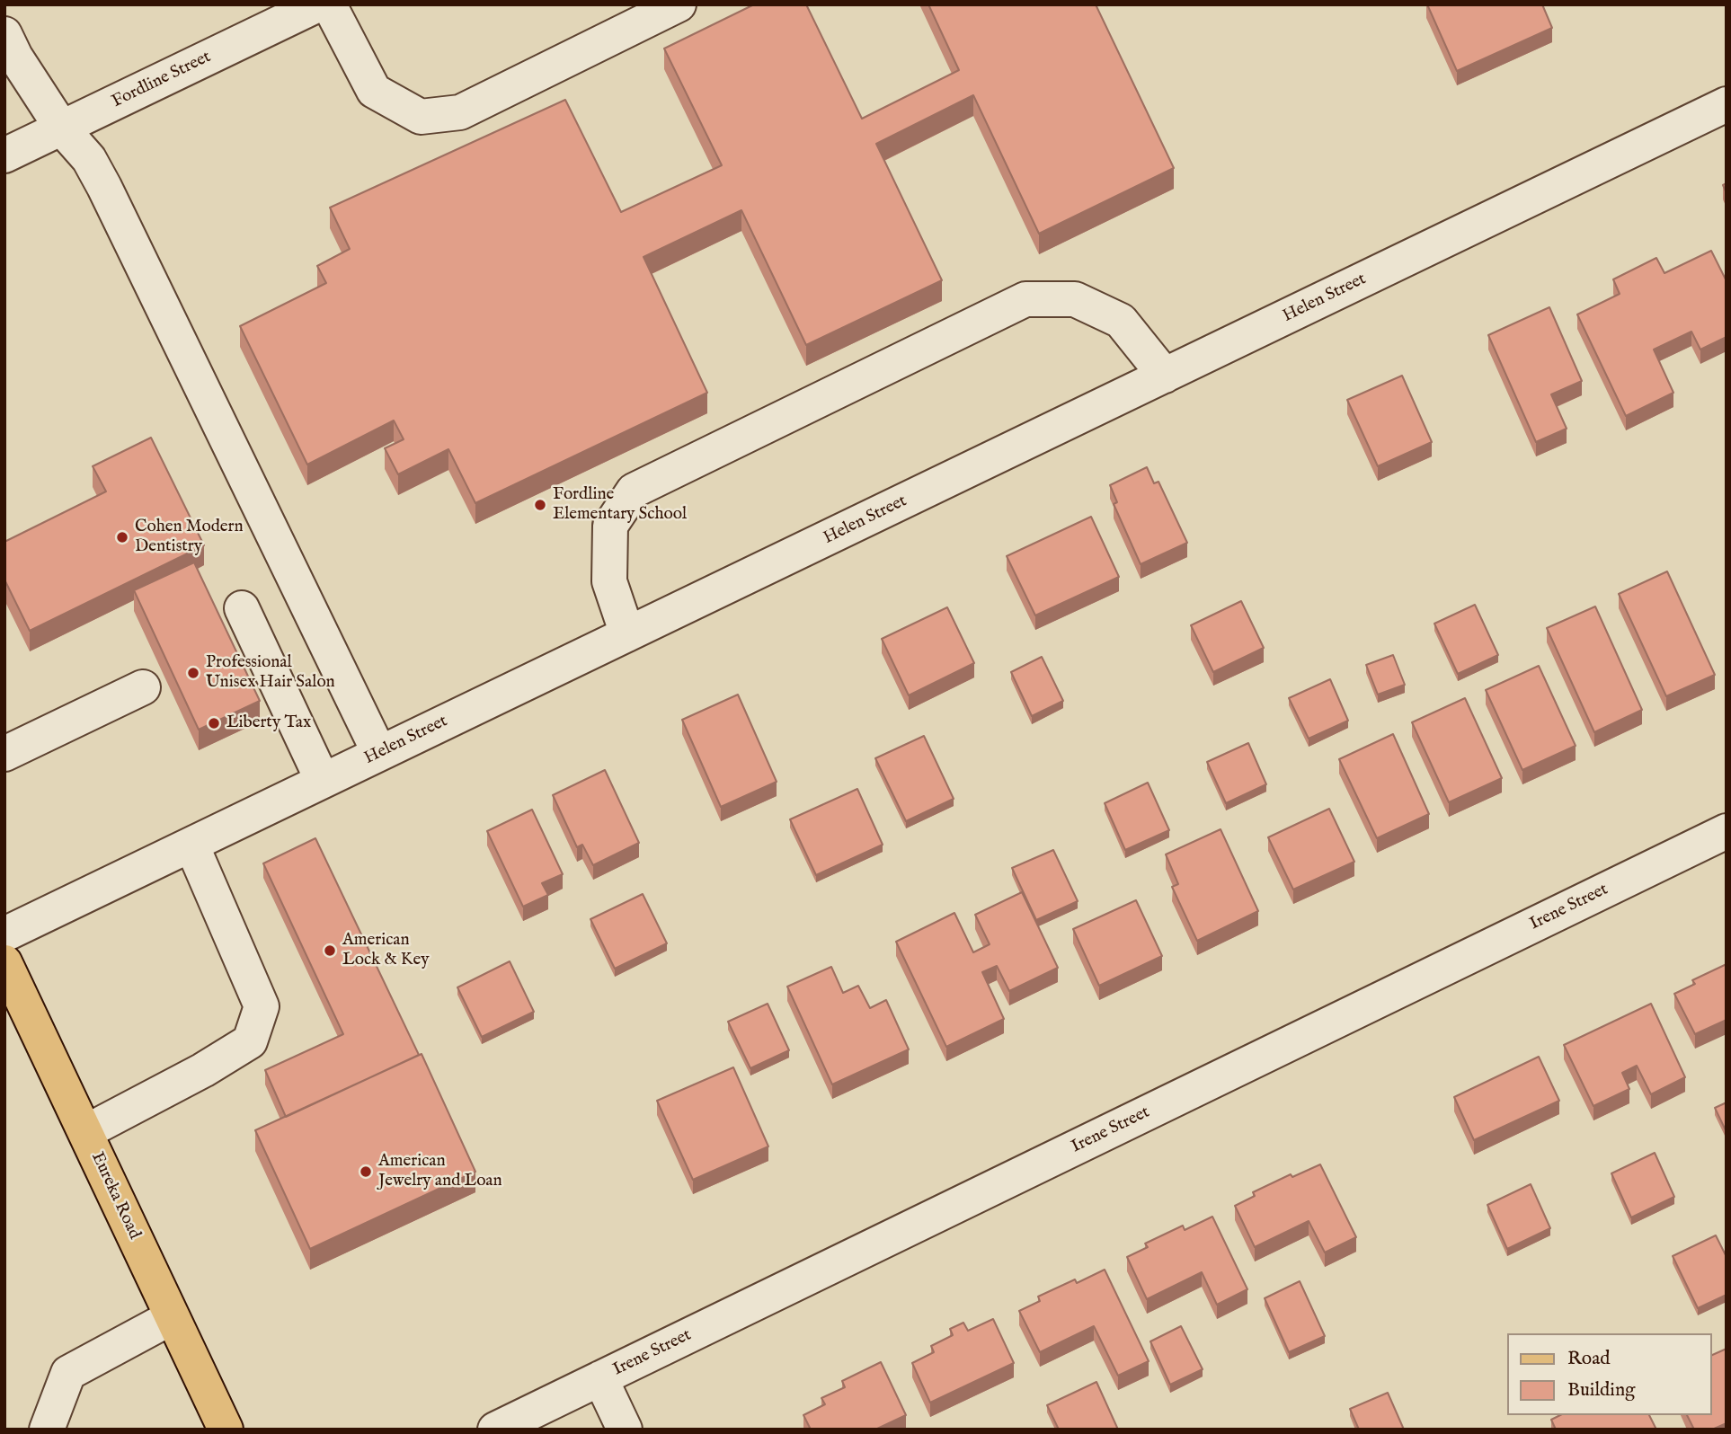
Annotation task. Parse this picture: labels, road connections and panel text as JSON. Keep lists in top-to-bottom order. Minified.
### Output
{"streets":{"main road":["Eureka Road"],"street":["Fordline Street","Helen Street","Irene Street"]},"places":["Fordline Elementary School","Cohen Modern Dentistry","Professional Unisex Hair Salon","Liberty Tax","American Lock & Key","American Jewelry and Loan"],"legend":["Road","Building"]}
